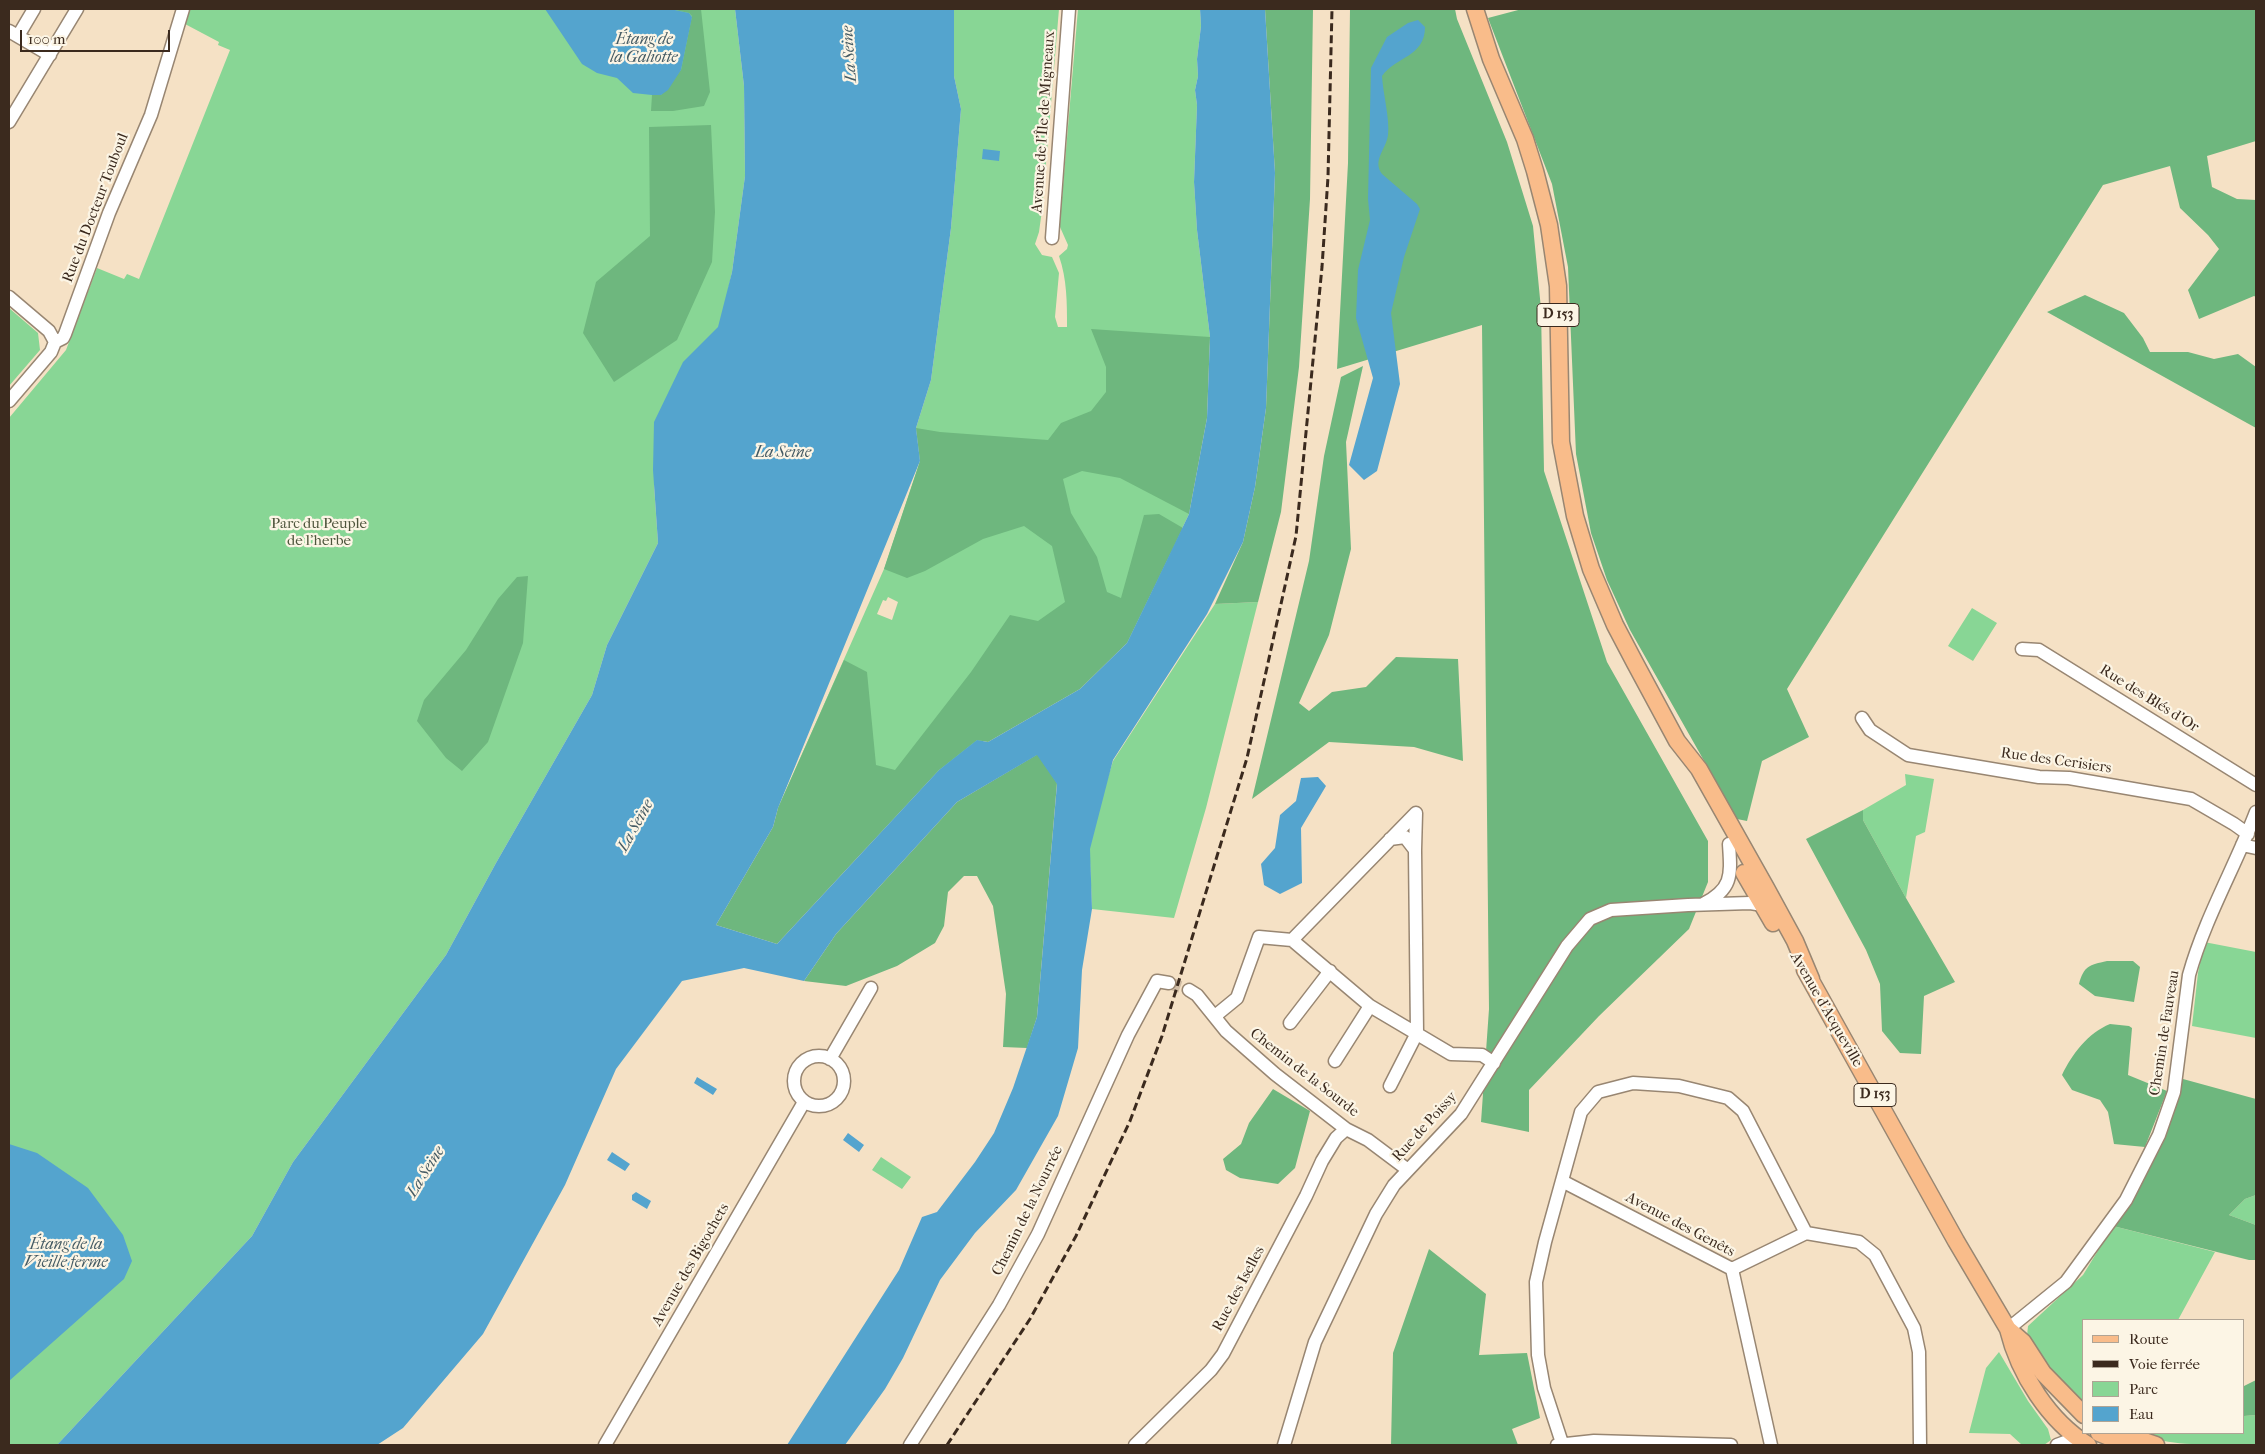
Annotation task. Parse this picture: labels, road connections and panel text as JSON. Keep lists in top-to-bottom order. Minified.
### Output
{"streets":{"main road":["D 153","Avenue d'Acqueville"],"street":["Avenue de l'Île de Migneaux","Rue du Docteur Touboul","Rue des Blés d'Or","Rue des Cerisiers","Chemin de Fauveau","Chemin de la Sourde","Rue de Poissy","Chemin de la Nourrée","Avenue des Genêts","Avenue des Bigochets","Rue des Iselles"]},"crossings":[["D 153","Avenue d'Acqueville"],["D 153","Chemin de Fauveau"],["Rue des Cerisiers","Chemin de Fauveau"],["Avenue d'Acqueville","Chemin de Fauveau"],["Avenue d'Acqueville","Rue de Poissy"],["Chemin de la Sourde","Rue de Poissy"],["Chemin de la Sourde","Rue des Iselles"]],"water":["Étang de la Galiotte","La Seine","Étang de la Vieille ferme"],"parks":["Parc du Peuple de l'herbe"],"legend":["Route","Voie ferrée","Parc","Eau"],"scale_bar":"100 m"}
